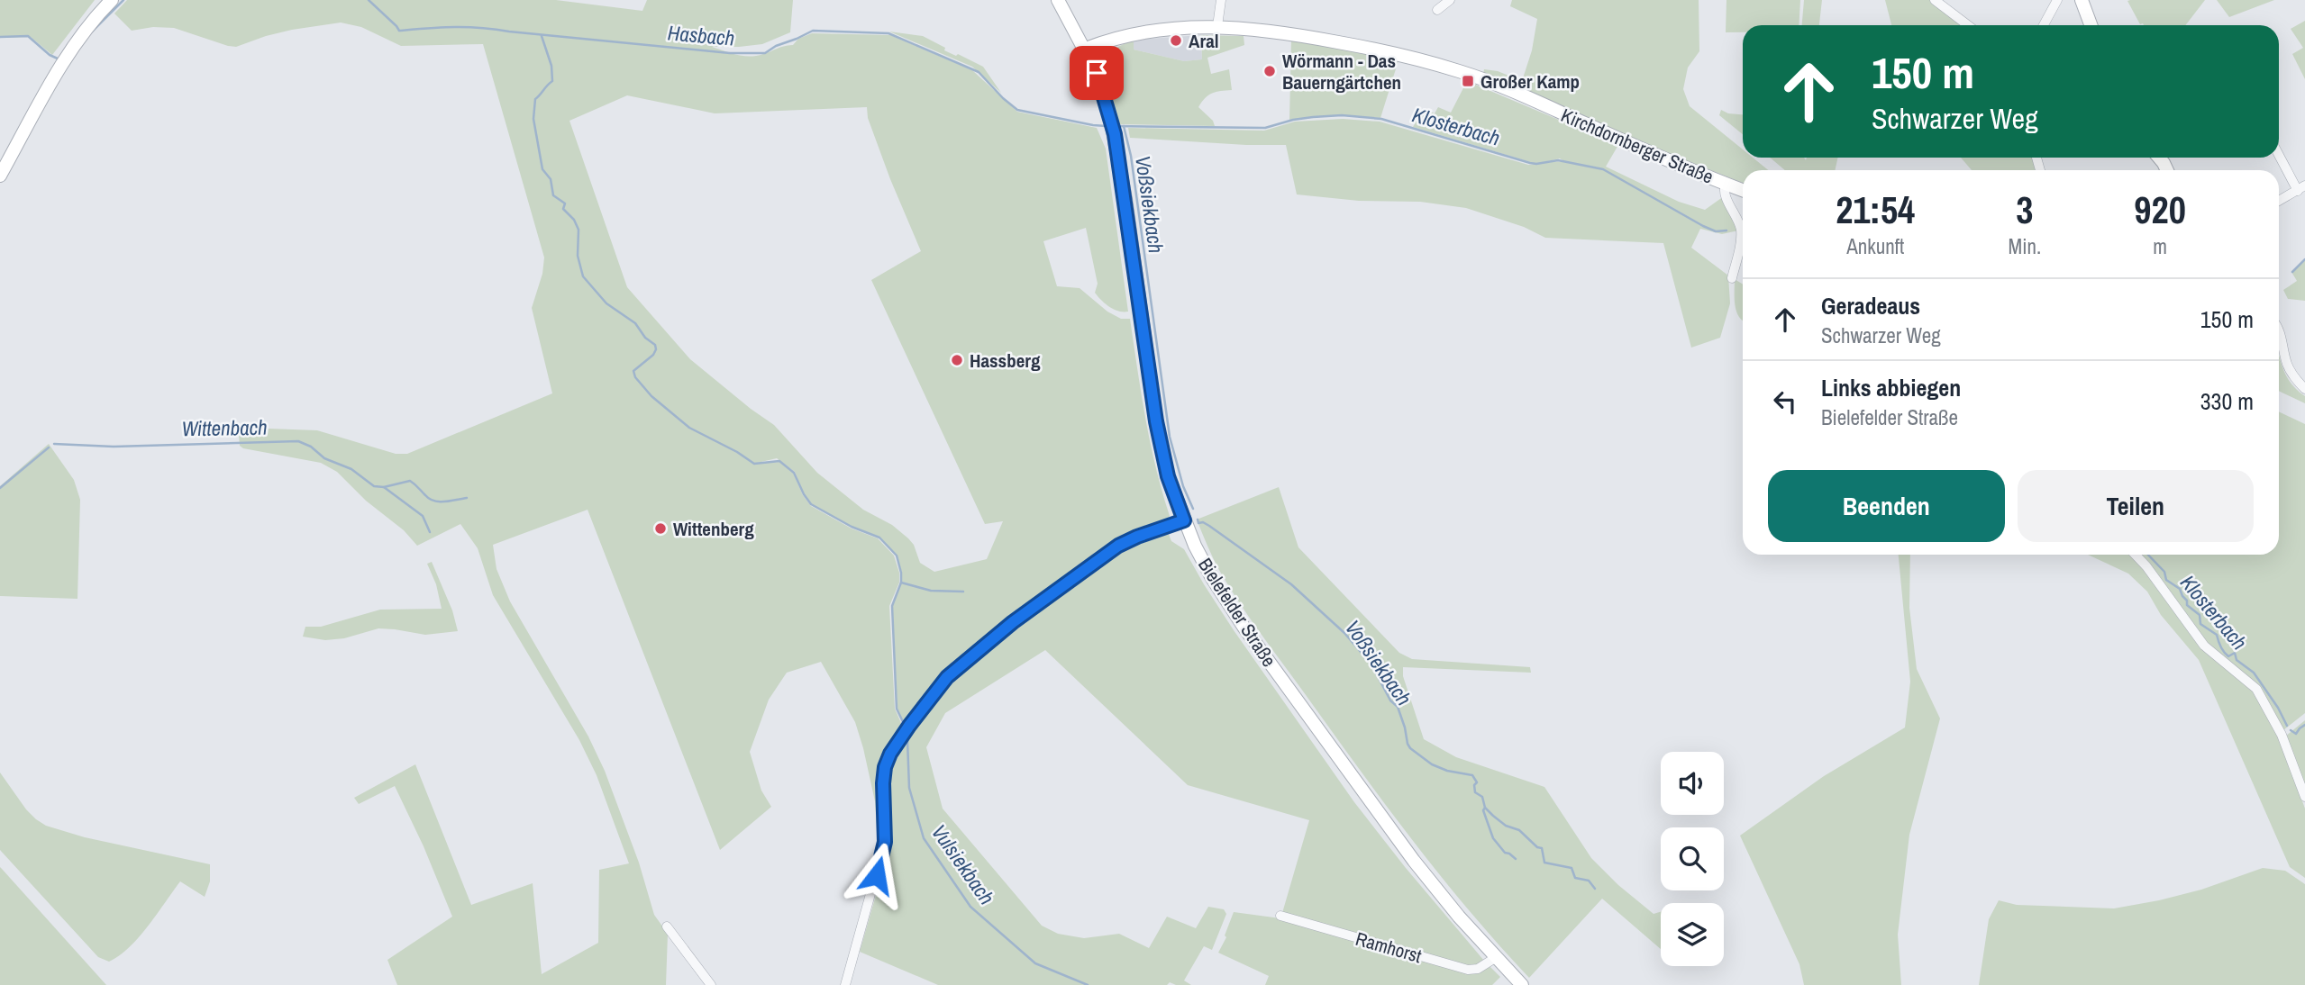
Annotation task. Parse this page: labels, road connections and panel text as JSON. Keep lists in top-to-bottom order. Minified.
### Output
{"streets":{"main road":["Kirchdornberger Straße","Bielefelder Straße"],"street":["Ramhorst"]},"crossings":[["Kirchdornberger Straße","Bielefelder Straße"],["Bielefelder Straße","Ramhorst"]],"water":["Hasbach","Klosterbach","Voßsiekbach","Wittenbach","Vulsiekbach"],"places":{"other":["Aral","Wörmann - Das Bauerngärtchen","Hassberg","Wittenberg"],"transit":["Großer Kamp"]},"page":{"turn":["150 m","Schwarzer Weg"],"eta":["21:54","Ankunft","3","Min.","920","m"],"list":[{"name":"Geradeaus","note":"Schwarzer Weg","value":"150 m"},{"name":"Links abbiegen","note":"Bielefelder Straße","value":"330 m"}],"buttons":["Beenden","Teilen"]}}
